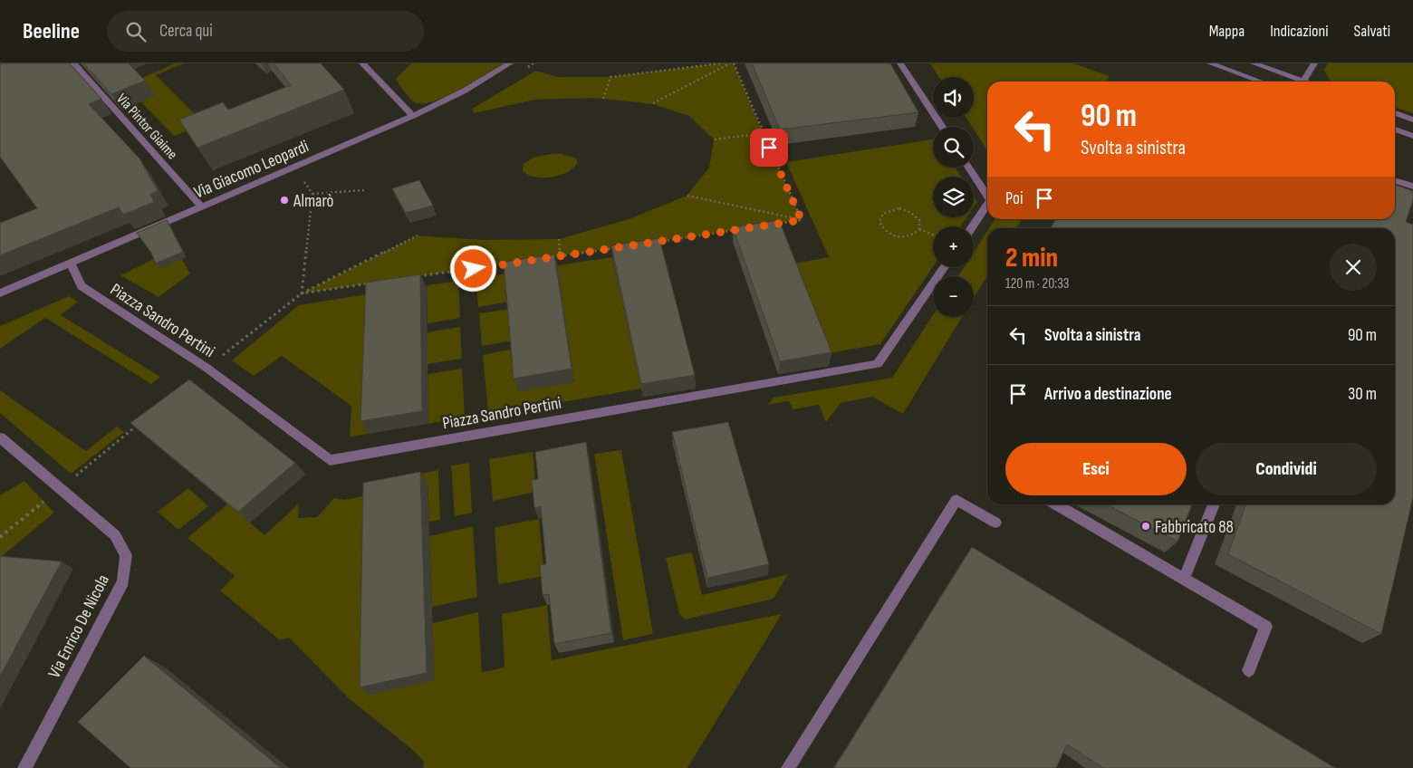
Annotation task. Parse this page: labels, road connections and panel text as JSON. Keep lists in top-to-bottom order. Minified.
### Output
{"streets":{"street":["Via Pintor Giaime","Via Giacomo Leopardi","Piazza Sandro Pertini","Via Enrico De Nicola"]},"crossings":[["Via Pintor Giaime","Via Giacomo Leopardi"],["Via Giacomo Leopardi","Piazza Sandro Pertini"]],"places":["Almarò","Fabbricato 88"],"page":{"header":"Beeline","search":"Cerca qui","nav":["Mappa","Indicazioni","Salvati"],"map_buttons":["+","−"],"turn":["90 m","Svolta a sinistra"],"then":"Poi","heading":["2 min","120 m · 20:33"],"list":[{"name":"Svolta a sinistra","value":"90 m"},{"name":"Arrivo a destinazione","value":"30 m"}],"buttons":["Esci","Condividi"]}}
